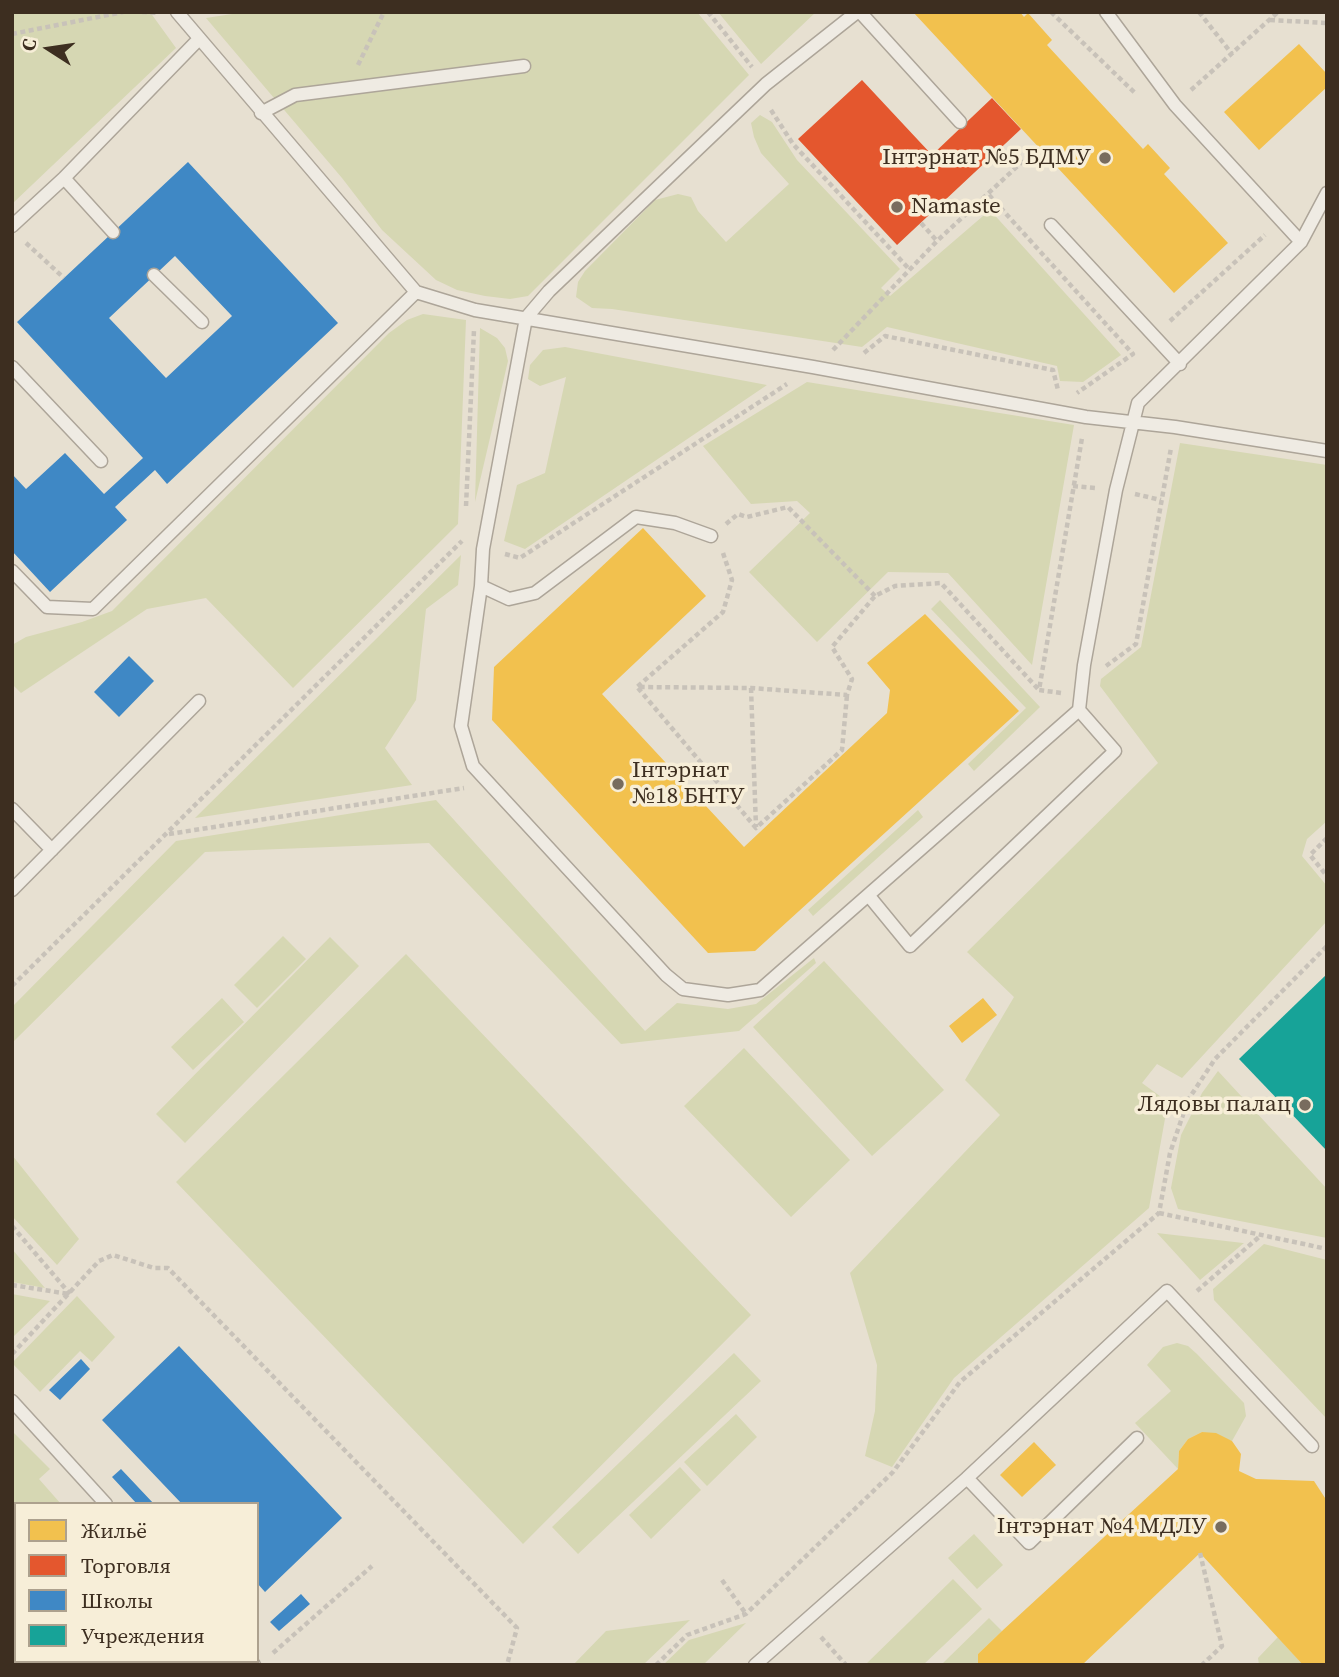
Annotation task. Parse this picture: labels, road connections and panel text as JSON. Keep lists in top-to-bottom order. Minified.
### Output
{"places":["Інтэрнат №5 БДМУ","Namaste","Інтэрнат №18 БНТУ","Лядовы палац","Інтэрнат №4 МДЛУ"],"legend":["Жильё","Торговля","Школы","Учреждения"],"north":"left"}
